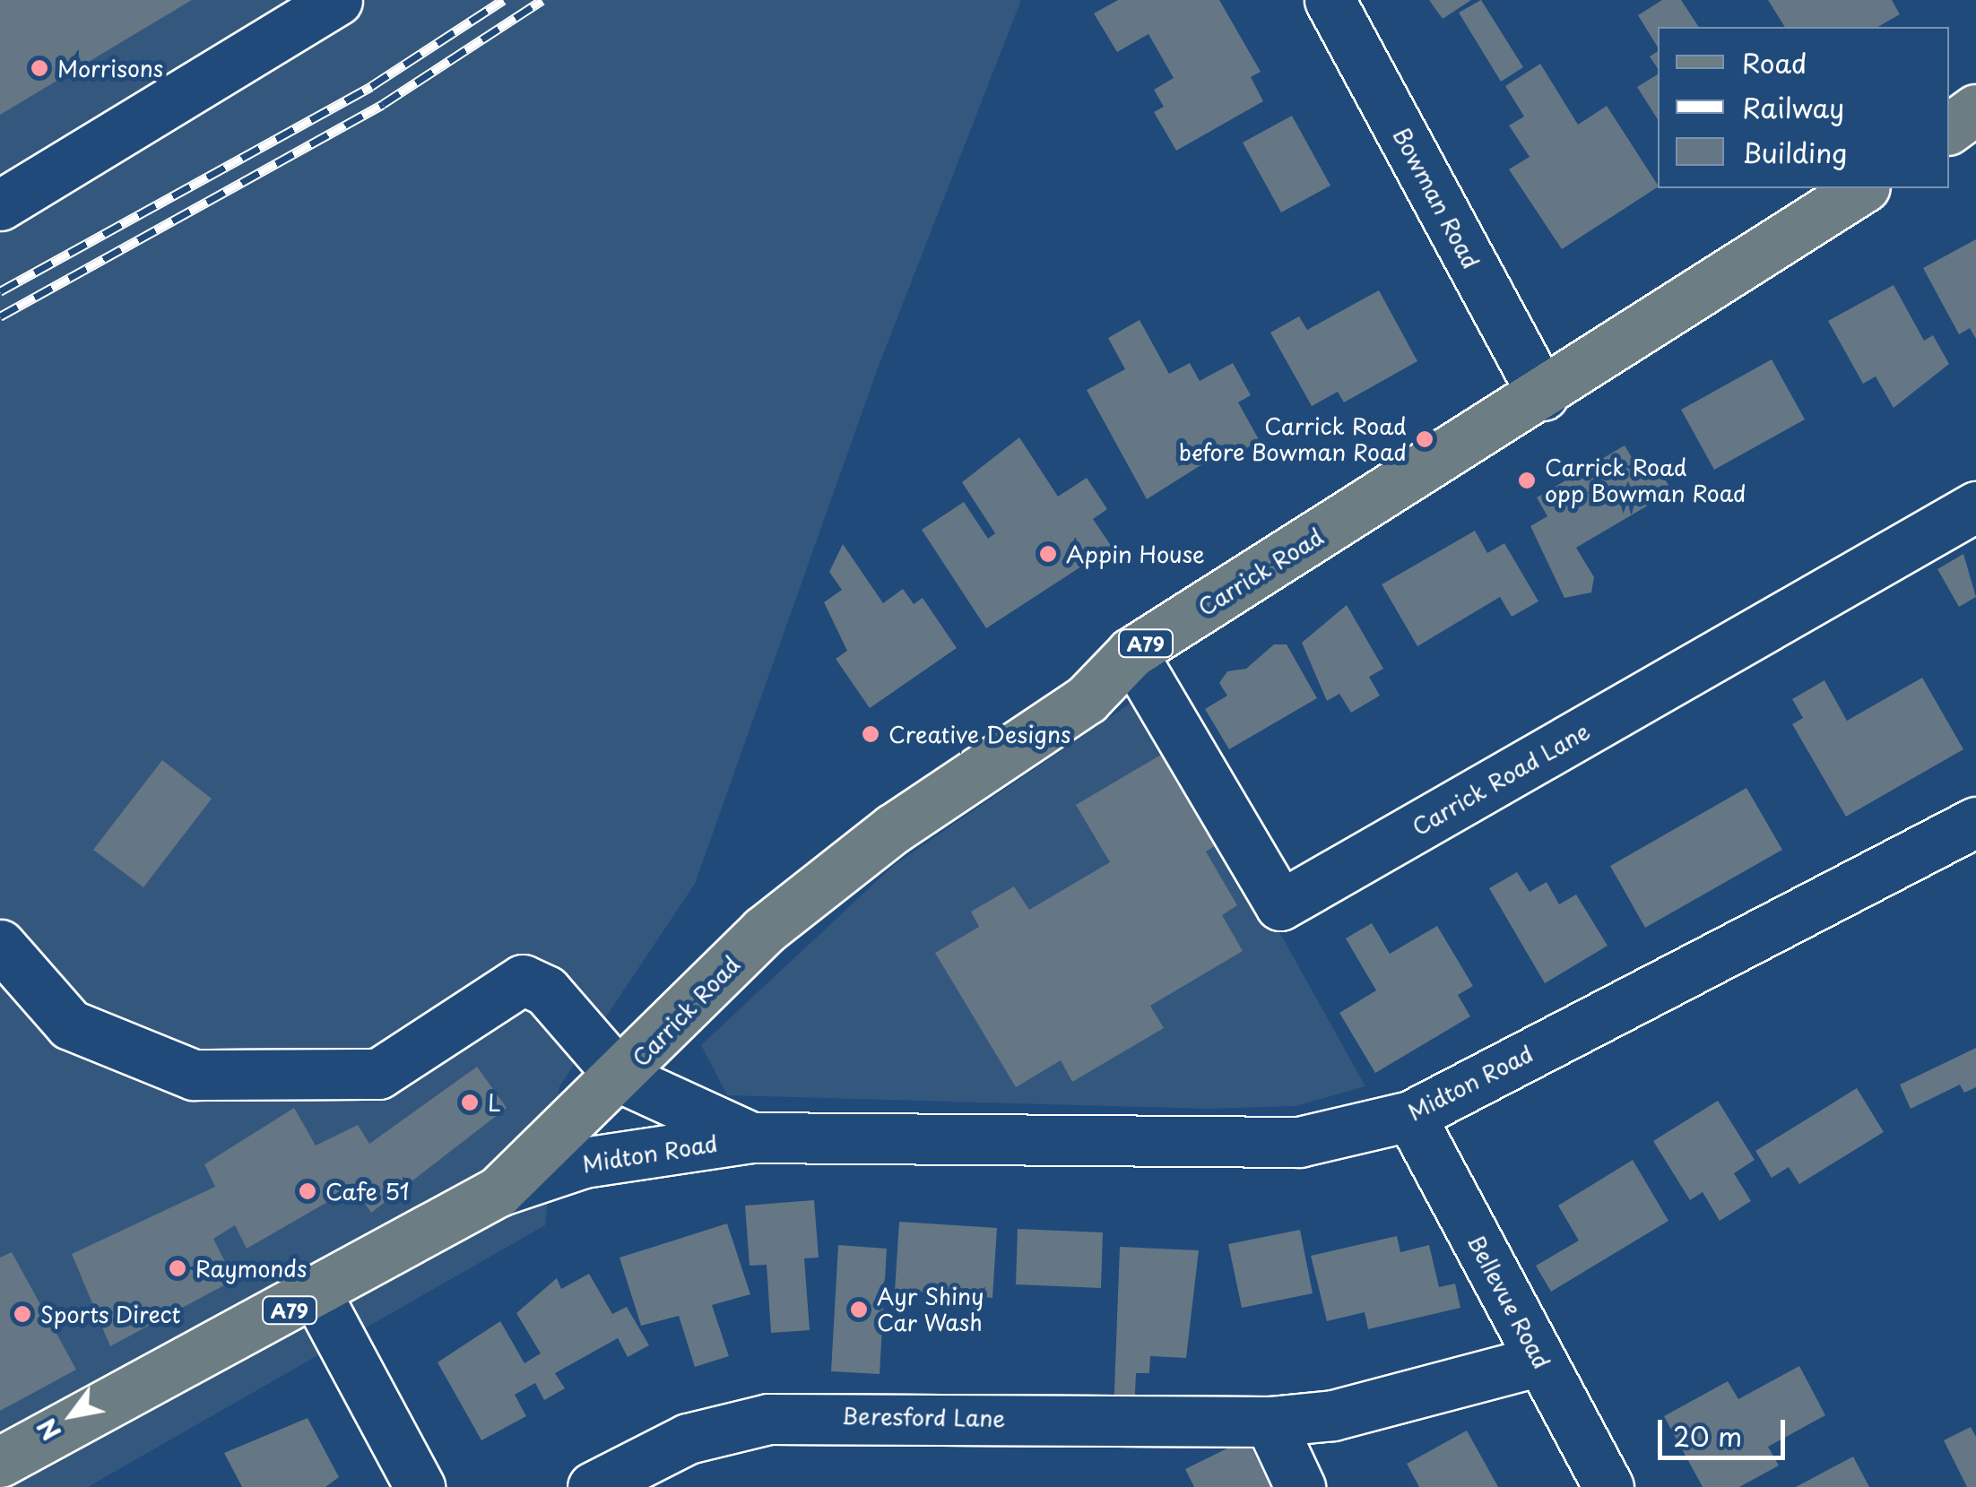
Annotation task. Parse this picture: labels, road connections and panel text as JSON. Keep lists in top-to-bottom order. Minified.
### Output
{"streets":{"main road":["Carrick Road","A79"],"street":["Bowman Road","Carrick Road Lane","Midton Road","Bellevue Road","Beresford Lane"]},"crossings":[["Bowman Road","Carrick Road"],["Carrick Road","A79"],["Carrick Road","Carrick Road Lane"],["Carrick Road","Midton Road"],["A79","Midton Road"],["Midton Road","Bellevue Road"],["Bellevue Road","Beresford Lane"]],"places":["Morrisons","Carrick Road before Bowman Road","Carrick Road opp Bowman Road","Appin House","Creative Designs","L","Cafe 51","Raymonds","Ayr Shiny Car Wash","Sports Direct"],"legend":["Road","Railway","Building"],"scale_bar":"20 m","north":"bottom left"}
